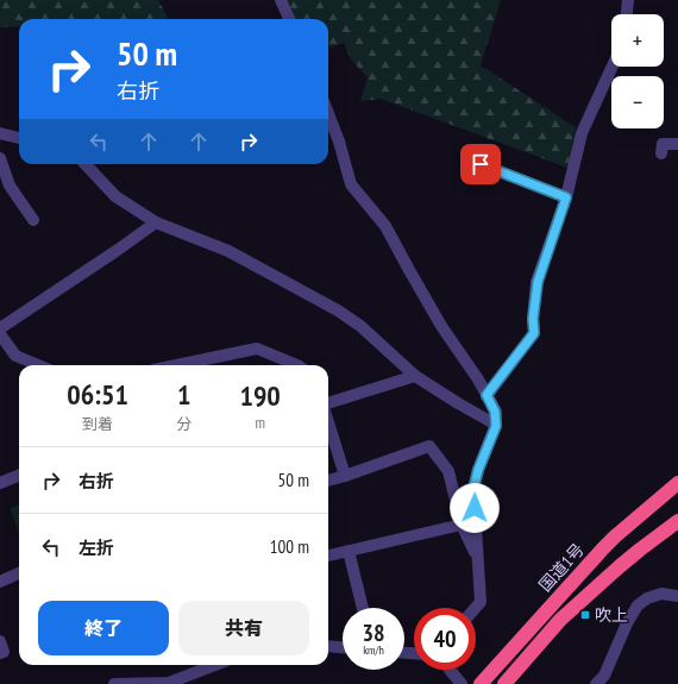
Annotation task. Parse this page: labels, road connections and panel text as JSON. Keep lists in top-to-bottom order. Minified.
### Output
{"streets":{"highway":["国道1号"]},"places":{"transit":["吹上"]},"page":{"map_buttons":["+","−"],"turn":["50 m","右折"],"eta":["06:51","到着","1","分","190","m"],"list":[{"name":"右折","value":"50 m"},{"name":"左折","value":"100 m"}],"buttons":["終了","共有"],"speed":"38 km/h","limit":"40"}}
